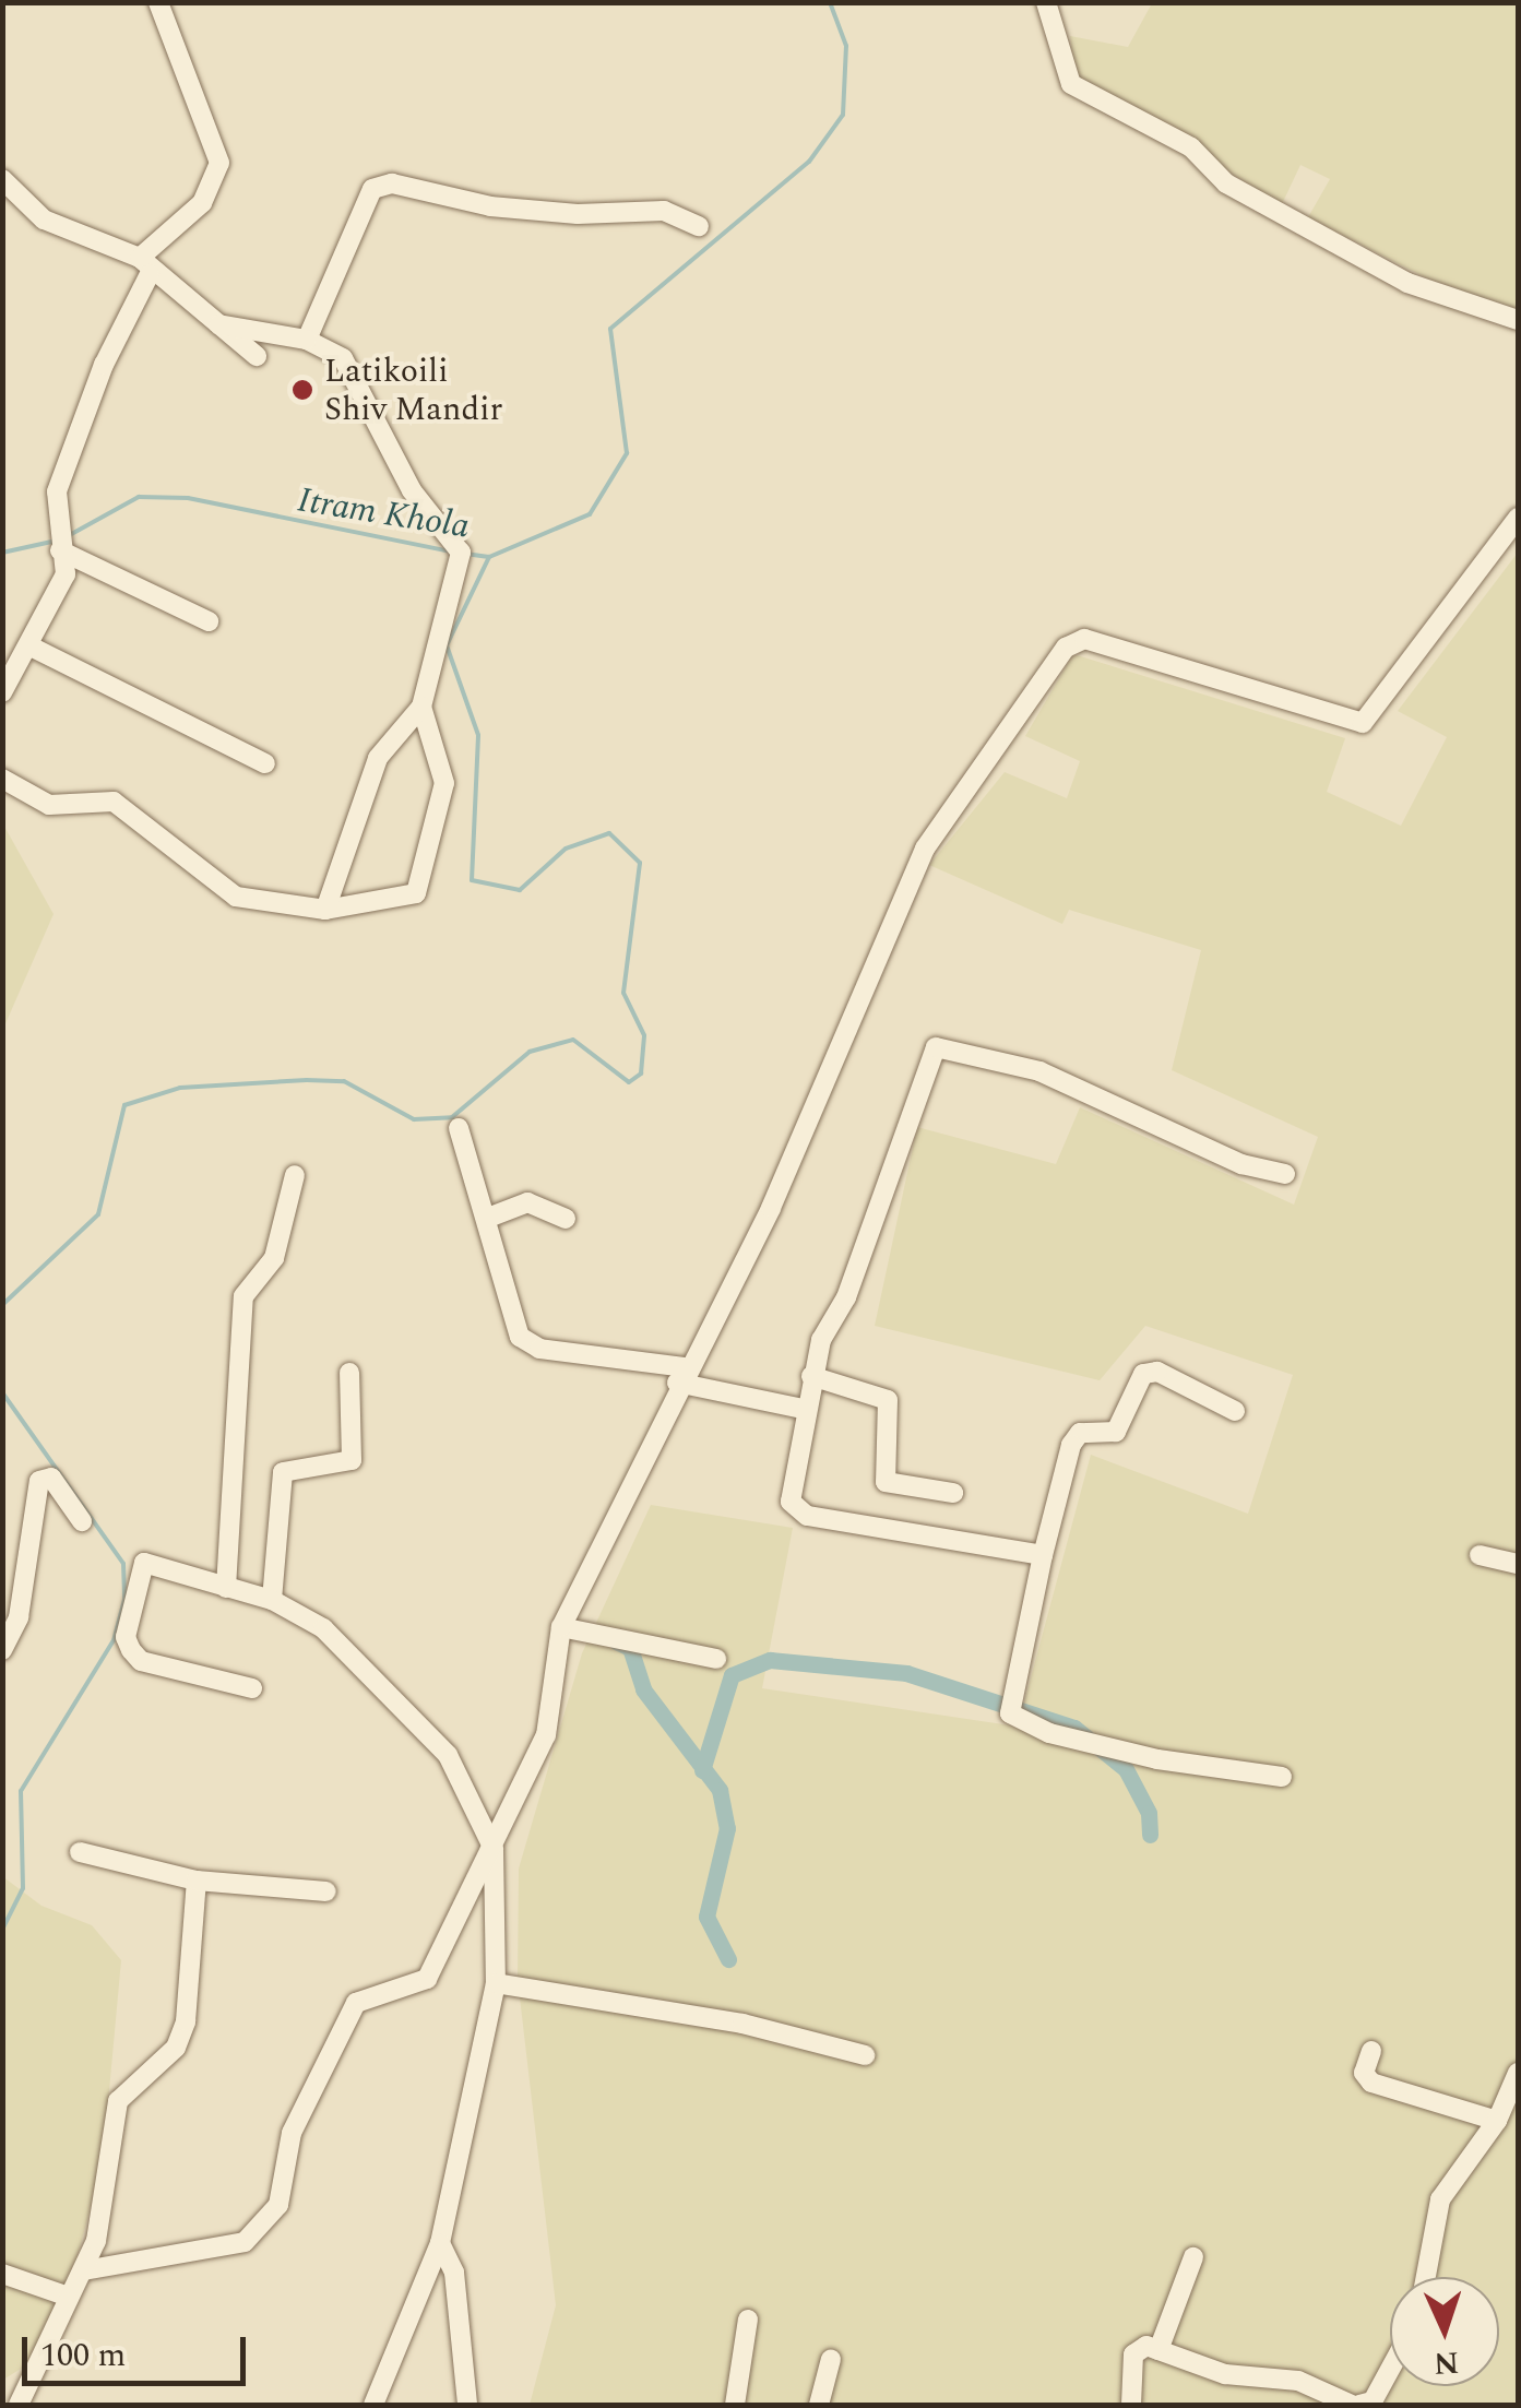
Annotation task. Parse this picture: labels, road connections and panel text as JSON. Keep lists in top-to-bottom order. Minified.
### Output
{"water":["Itram Khola"],"places":["Latikoili Shiv Mandir"],"scale_bar":"100 m","north":"bottom"}
